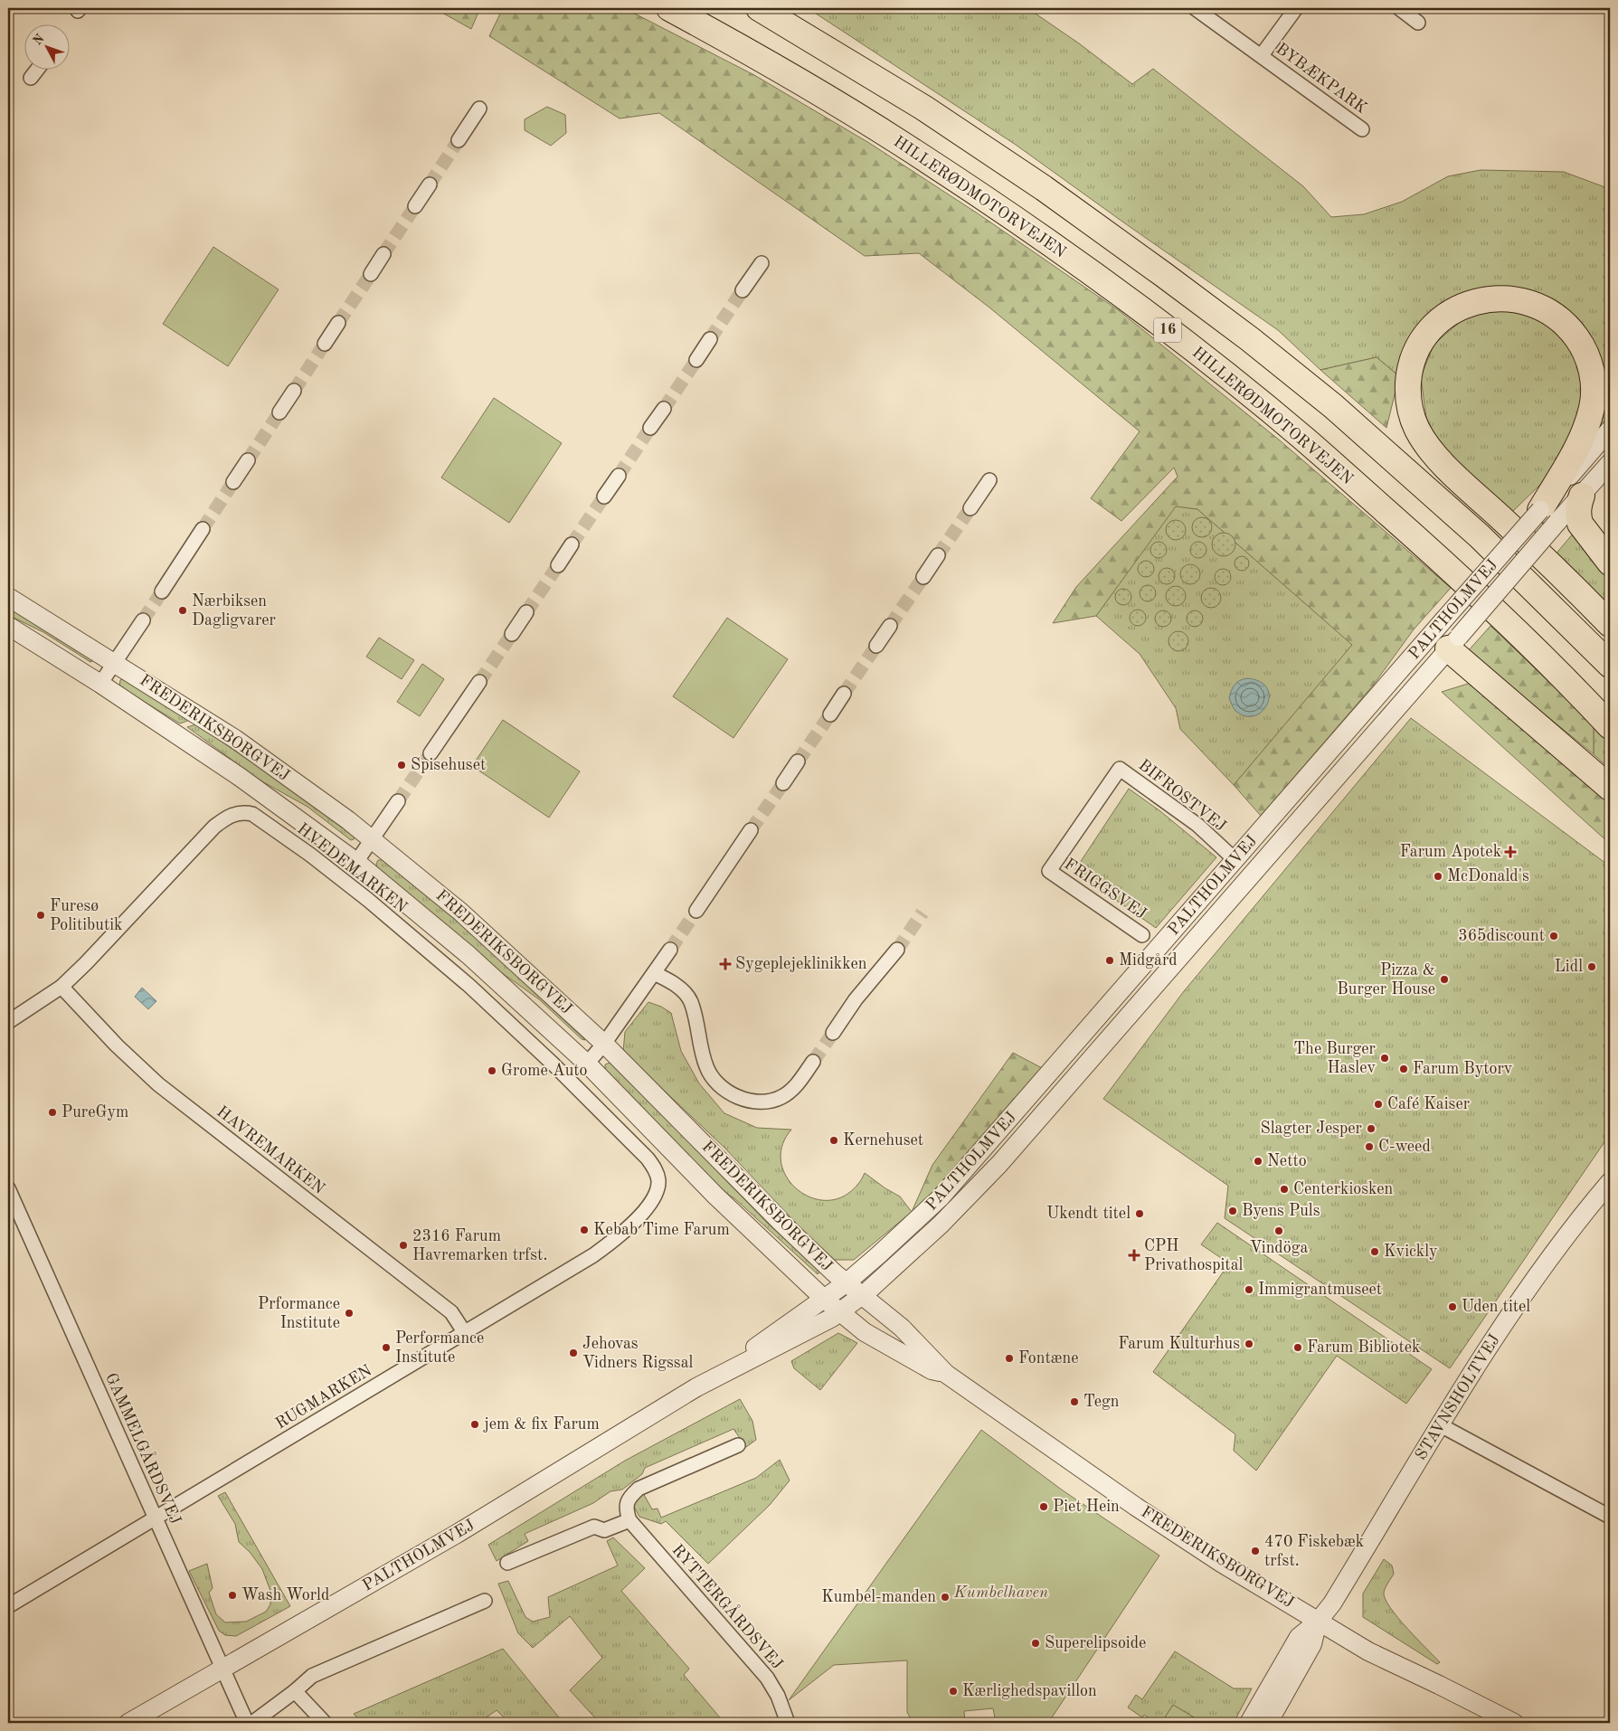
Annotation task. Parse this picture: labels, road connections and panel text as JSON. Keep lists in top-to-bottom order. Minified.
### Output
{"streets":{"highway":["HILLERØDMOTORVEJEN","16"],"street":["BYBÆKPARK","PALTHOLMVEJ","FREDERIKSBORGVEJ","BIFROSTVEJ","HVEDEMARKEN","FRIGGSVEJ","HAVREMARKEN","RUGMARKEN","STAVNSHOLTVEJ","GAMMELGÅRDSVEJ","RYTTERGÅRDSVEJ"]},"crossings":[["PALTHOLMVEJ","FREDERIKSBORGVEJ"],["PALTHOLMVEJ","BIFROSTVEJ"],["PALTHOLMVEJ","GAMMELGÅRDSVEJ"],["FREDERIKSBORGVEJ","STAVNSHOLTVEJ"],["BIFROSTVEJ","FRIGGSVEJ"],["HVEDEMARKEN","HAVREMARKEN"],["HVEDEMARKEN","RUGMARKEN"],["HAVREMARKEN","RUGMARKEN"],["RUGMARKEN","GAMMELGÅRDSVEJ"]],"parks":["Kumbelhaven"],"places":{"other":["Nærbiksen Dagligvarer","Spisehuset","McDonald's","Furesø Politibutik","365discount","Midgård","Lidl","Pizza & Burger House","The Burger Haslev","Farum Bytorv","Grome Auto","Café Kaiser","PureGym","Slagter Jesper","Kernehuset","C-weed","Netto","Centerkiosken","Byens Puls","Ukendt titel","Kebab Time Farum","Vindöga","2316 Farum Havremarken trfst.","Kvickly","Immigrantmuseet","Uden titel","Prformance Institute","Farum Kulturhus","Performance Institute","Farum Bibliotek","Jehovas Vidners Rigssal","Fontæne","Tegn","jem & fix Farum","Piet Hein","470 Fiskebæk trfst.","Wash World","Kumbel-manden","Superelipsoide","Kærlighedspavillon"],"health":["Farum Apotek","Sygeplejeklinikken","CPH Privathospital"]},"north":"top left"}
